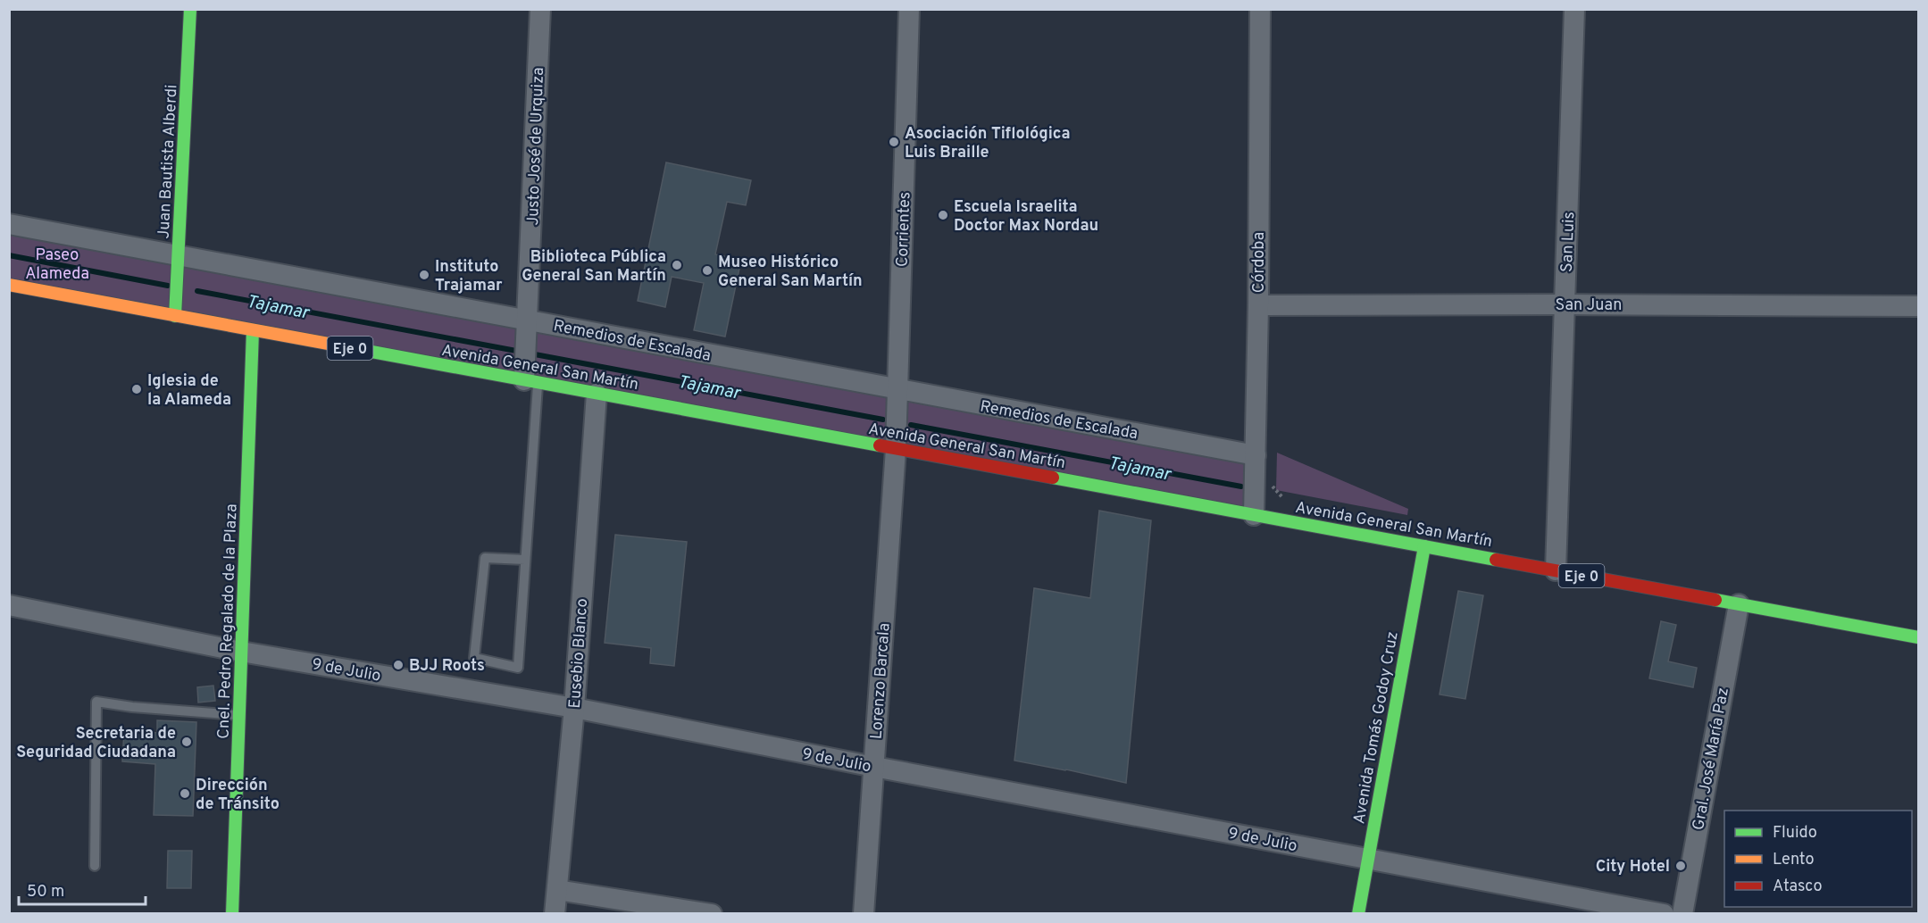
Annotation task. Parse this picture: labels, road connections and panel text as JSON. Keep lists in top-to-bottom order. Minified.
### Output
{"streets":{"main road":["Juan Bautista Alberdi","Eje 0","Avenida General San Martín","Cnel. Pedro Regalado de la Plaza","Avenida Tomás Godoy Cruz"],"street":["Justo José de Urquiza","Corrientes","San Luis","Córdoba","San Juan","Remedios de Escalada","Eusebio Blanco","9 de Julio","Lorenzo Barcala","Gral. José María Paz"]},"crossings":[["Justo José de Urquiza","Remedios de Escalada"],["Justo José de Urquiza","Avenida General San Martín"],["Juan Bautista Alberdi","Remedios de Escalada"],["Juan Bautista Alberdi","Avenida General San Martín"],["Corrientes","Remedios de Escalada"],["Corrientes","Avenida General San Martín"],["Corrientes","Lorenzo Barcala"],["San Luis","San Juan"],["San Luis","Avenida General San Martín"],["Córdoba","San Juan"],["Córdoba","Remedios de Escalada"],["Córdoba","Avenida General San Martín"],["Avenida General San Martín","Cnel. Pedro Regalado de la Plaza"],["Avenida General San Martín","Eusebio Blanco"],["Avenida General San Martín","Lorenzo Barcala"],["Avenida General San Martín","Avenida Tomás Godoy Cruz"],["Avenida General San Martín","Gral. José María Paz"],["Cnel. Pedro Regalado de la Plaza","9 de Julio"],["Eusebio Blanco","9 de Julio"],["9 de Julio","Lorenzo Barcala"],["9 de Julio","Avenida Tomás Godoy Cruz"]],"water":["Tajamar"],"parks":["Paseo Alameda"],"places":["Asociación Tiflológica Luis Braille","Escuela Israelita Doctor Max Nordau","Biblioteca Pública General San Martín","Museo Histórico General San Martín","Instituto Trajamar","Iglesia de la Alameda","BJJ Roots","Secretaria de Seguridad Ciudadana","Dirección de Tránsito","City Hotel"],"legend":["Fluido","Lento","Atasco"],"scale_bar":"50 m"}
